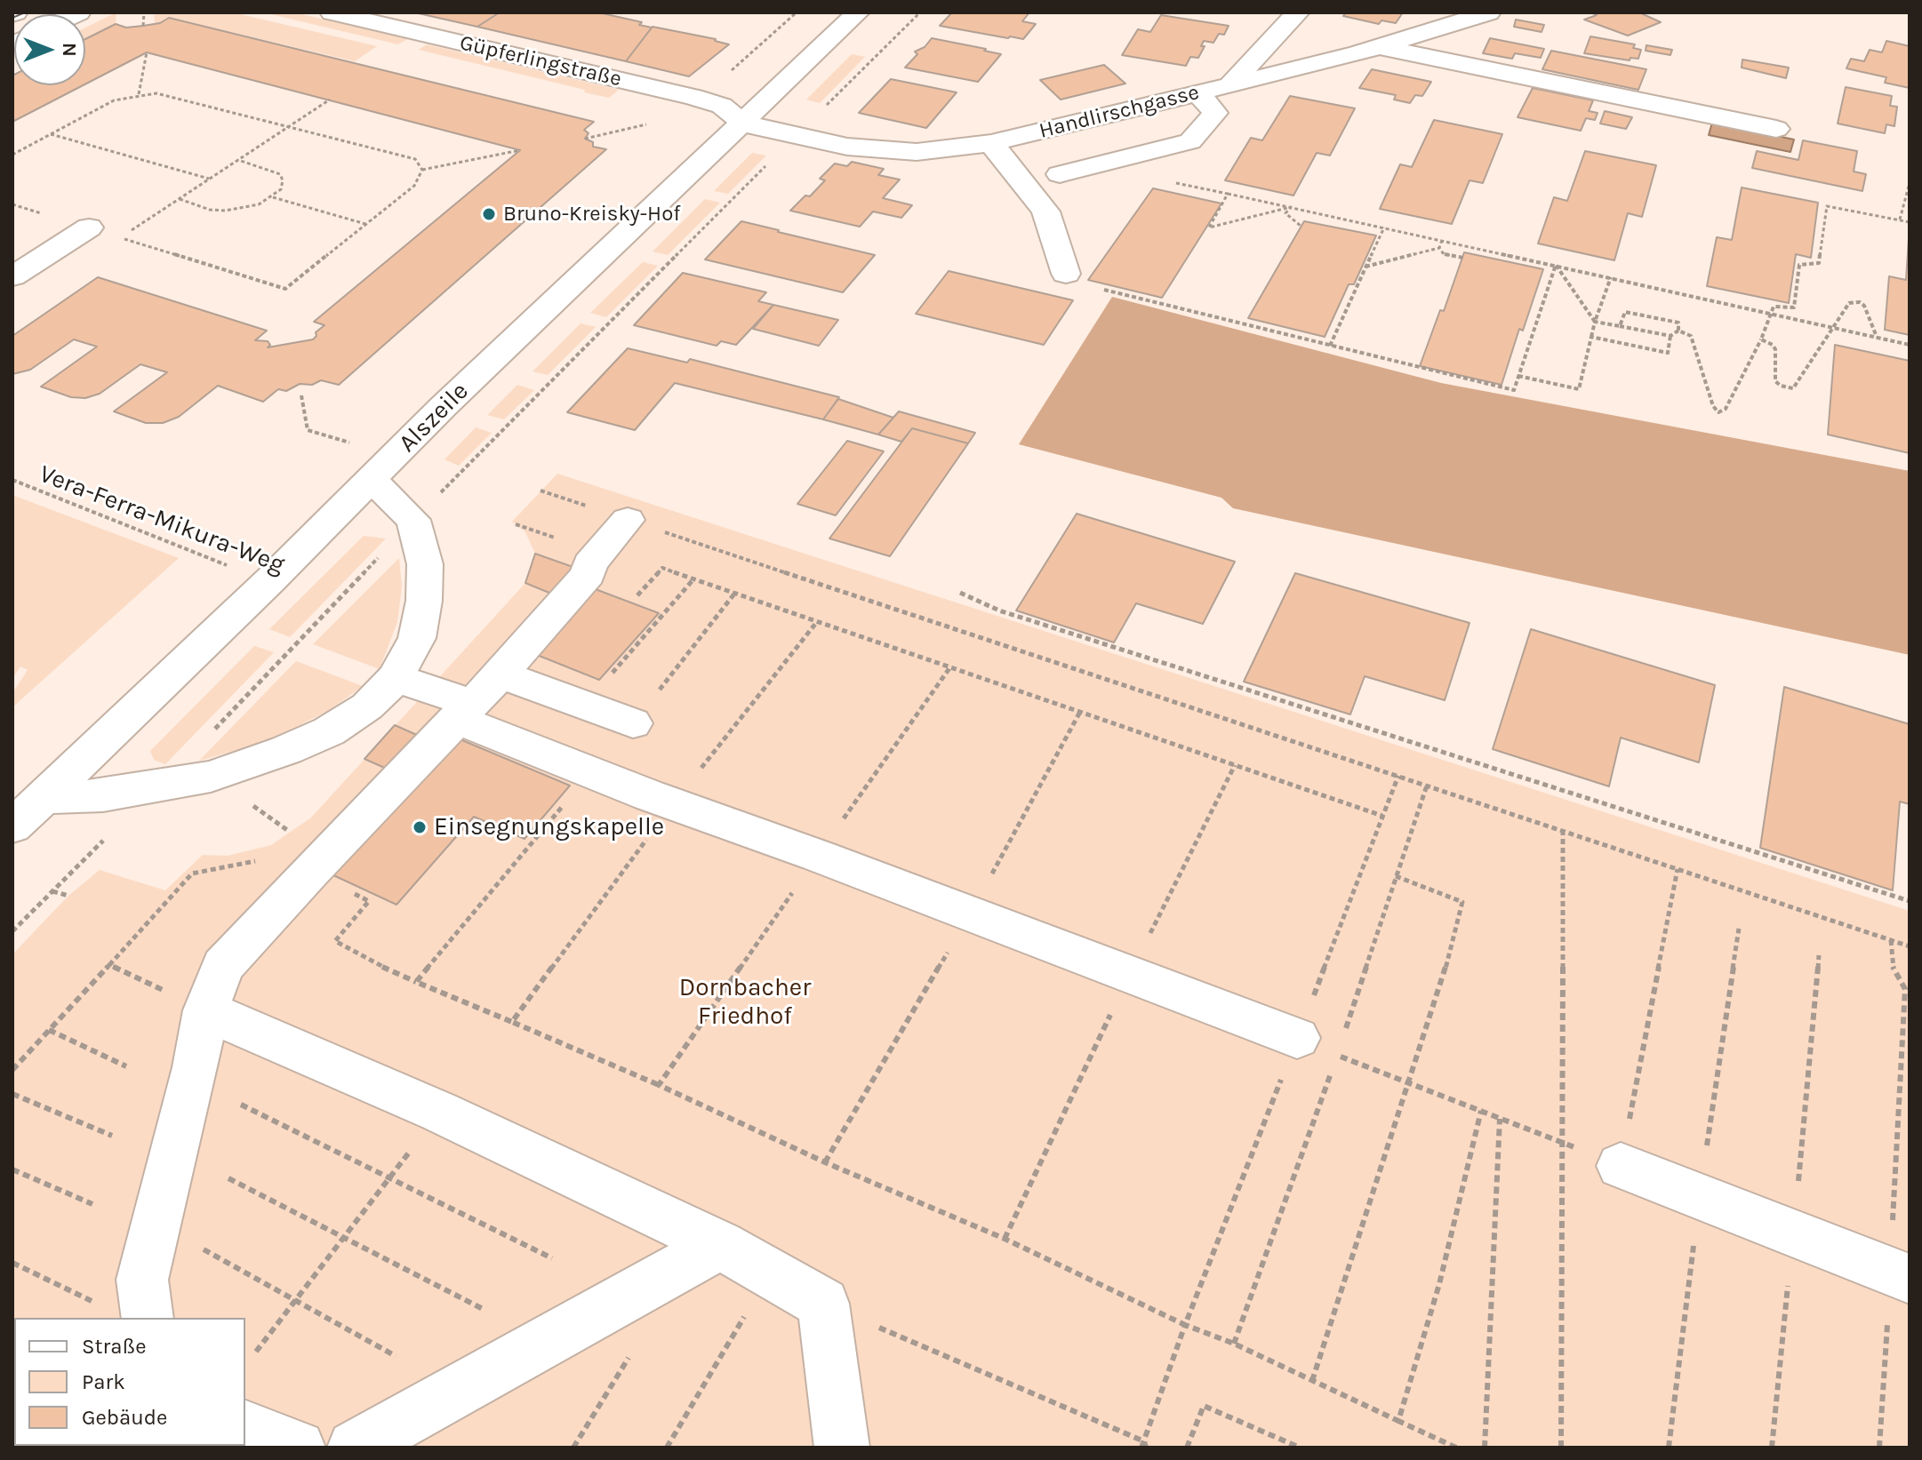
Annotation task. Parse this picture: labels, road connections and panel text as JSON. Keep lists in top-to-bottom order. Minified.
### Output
{"streets":{"street":["Güpferlingstraße","Handlirschgasse","Alszeile"],"path":["Vera-Ferra-Mikura-Weg"]},"crossings":[["Güpferlingstraße","Handlirschgasse"],["Güpferlingstraße","Alszeile"],["Handlirschgasse","Alszeile"],["Alszeile","Vera-Ferra-Mikura-Weg"]],"parks":["Dornbacher Friedhof"],"places":["Bruno-Kreisky-Hof","Einsegnungskapelle"],"legend":["Straße","Park","Gebäude"],"north":"right"}
